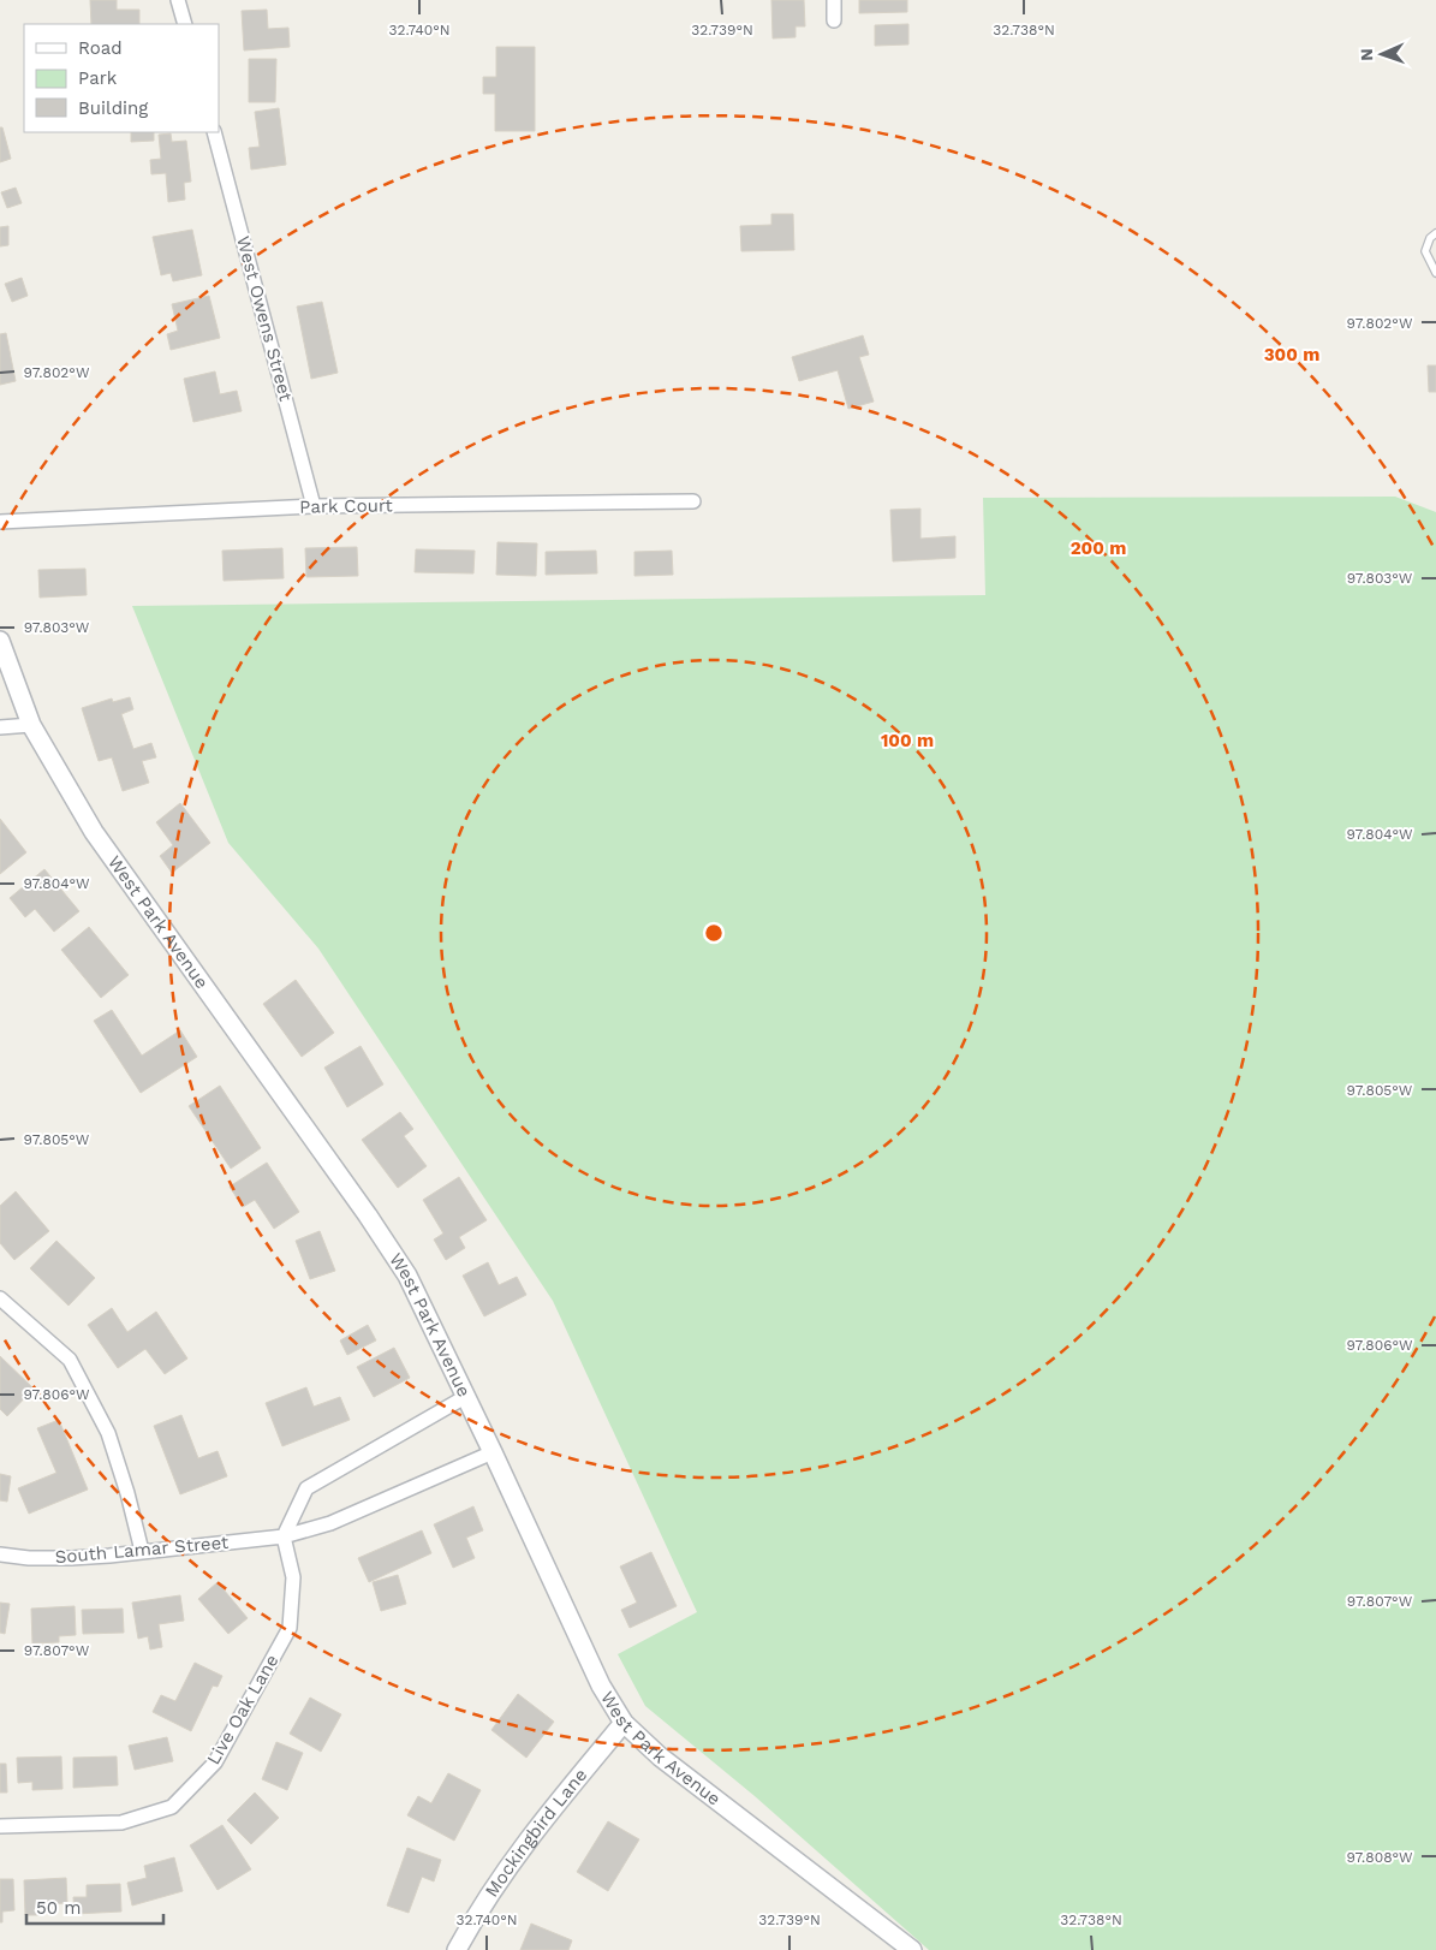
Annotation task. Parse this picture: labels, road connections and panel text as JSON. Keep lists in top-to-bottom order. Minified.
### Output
{"streets":{"street":["West Owens Street","Park Court","West Park Avenue","South Lamar Street","Live Oak Lane","Mockingbird Lane"]},"crossings":[["West Owens Street","Park Court"],["West Park Avenue","South Lamar Street"],["West Park Avenue","Mockingbird Lane"],["South Lamar Street","Live Oak Lane"]],"legend":["Road","Park","Building"],"scale_bar":"50 m","north":"left","coordinates":["32.740°N","32.739°N","32.738°N","97.802°W","97.803°W","97.804°W","97.805°W","97.806°W","97.807°W","97.808°W"],"rings":["300 m","200 m","100 m"]}
